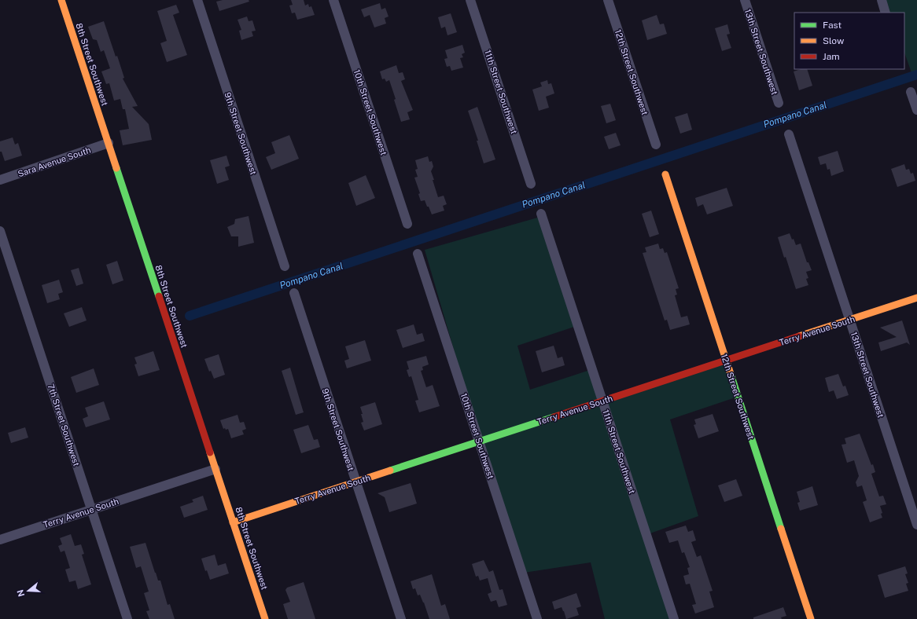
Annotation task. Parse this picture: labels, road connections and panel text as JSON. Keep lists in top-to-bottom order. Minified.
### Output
{"streets":{"street":["13th Street Southwest","8th Street Southwest","12th Street Southwest","11th Street Southwest","10th Street Southwest","9th Street Southwest","Sara Avenue South","Terry Avenue South","7th Street Southwest"]},"crossings":[["13th Street Southwest","Terry Avenue South"],["8th Street Southwest","Sara Avenue South"],["8th Street Southwest","Terry Avenue South"],["12th Street Southwest","Terry Avenue South"],["11th Street Southwest","Terry Avenue South"],["10th Street Southwest","Terry Avenue South"],["9th Street Southwest","Terry Avenue South"],["Terry Avenue South","7th Street Southwest"]],"water":["Pompano Canal"],"legend":["Fast","Slow","Jam"],"north":"left"}
